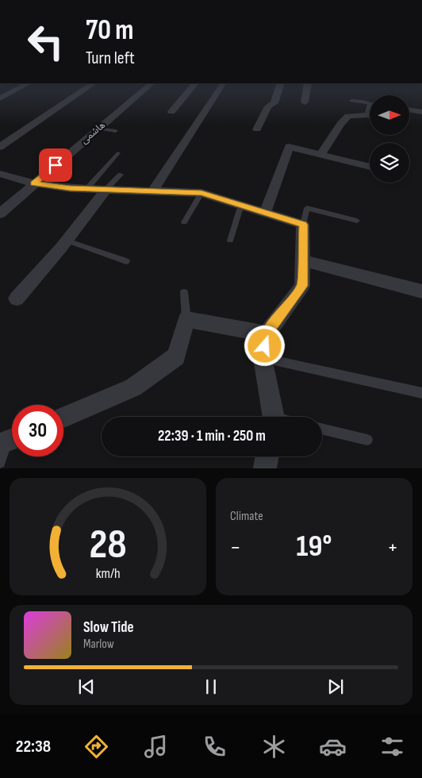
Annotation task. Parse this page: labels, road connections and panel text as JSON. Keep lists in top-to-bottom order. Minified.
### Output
{"streets":{"street":["هاشمی"]},"north":"right","page":{"turn":["70 m","Turn left"],"limit":"30","trip":"22:39 · 1 min · 250 m","tile":"Climate","heat":["−","19°","+"],"song":["Slow Tide","Marlow"],"tabs":"22:38","gauge":["28","km/h"]}}
